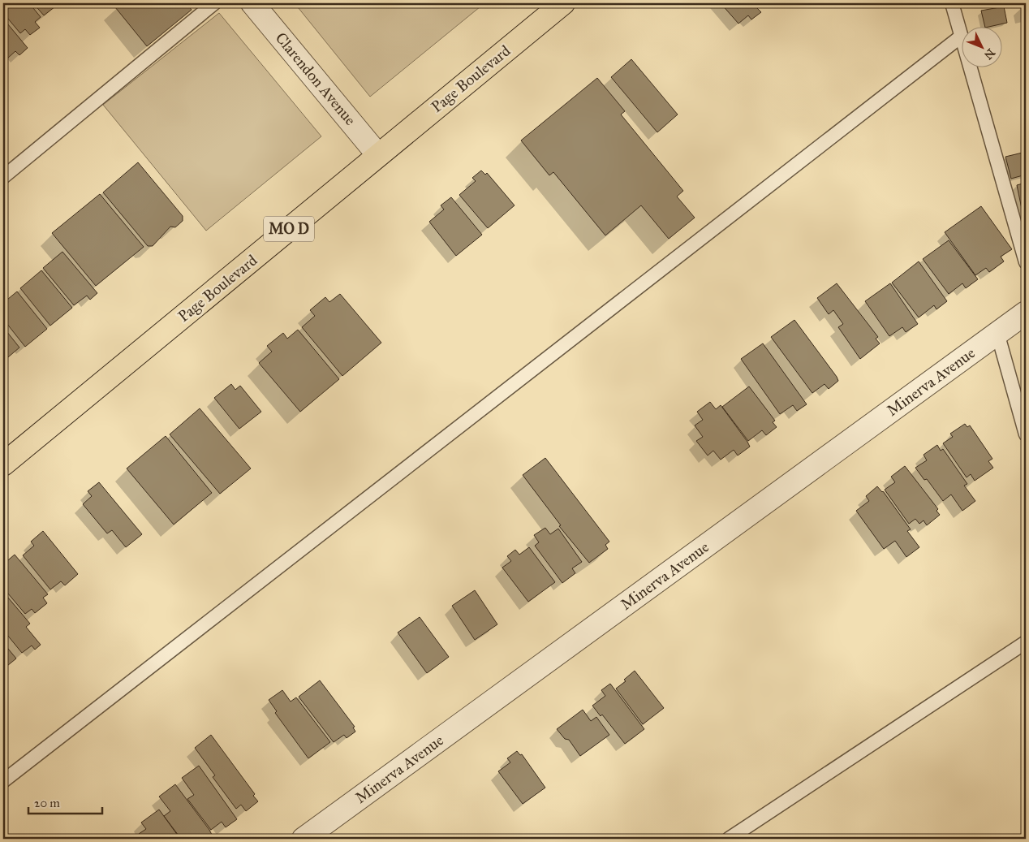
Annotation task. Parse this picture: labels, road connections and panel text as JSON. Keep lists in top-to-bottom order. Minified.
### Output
{"streets":{"main road":["Page Boulevard","MO D"],"street":["Clarendon Avenue","Minerva Avenue"]},"crossings":[["Clarendon Avenue","Page Boulevard"]],"scale_bar":"20 m","north":"bottom right"}
